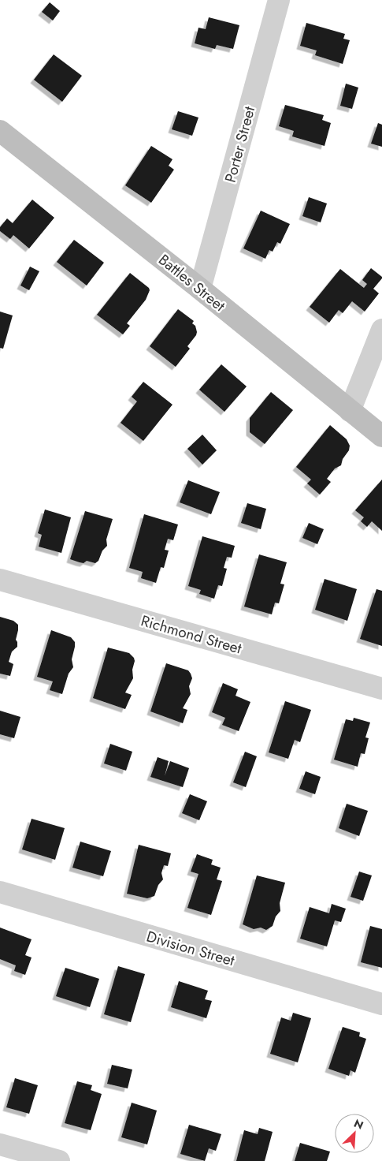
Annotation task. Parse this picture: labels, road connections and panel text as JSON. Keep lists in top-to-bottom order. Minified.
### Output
{"streets":{"street":["Porter Street","Battles Street","Richmond Street","Division Street"]},"crossings":[["Porter Street","Battles Street"]],"north":"top right"}
